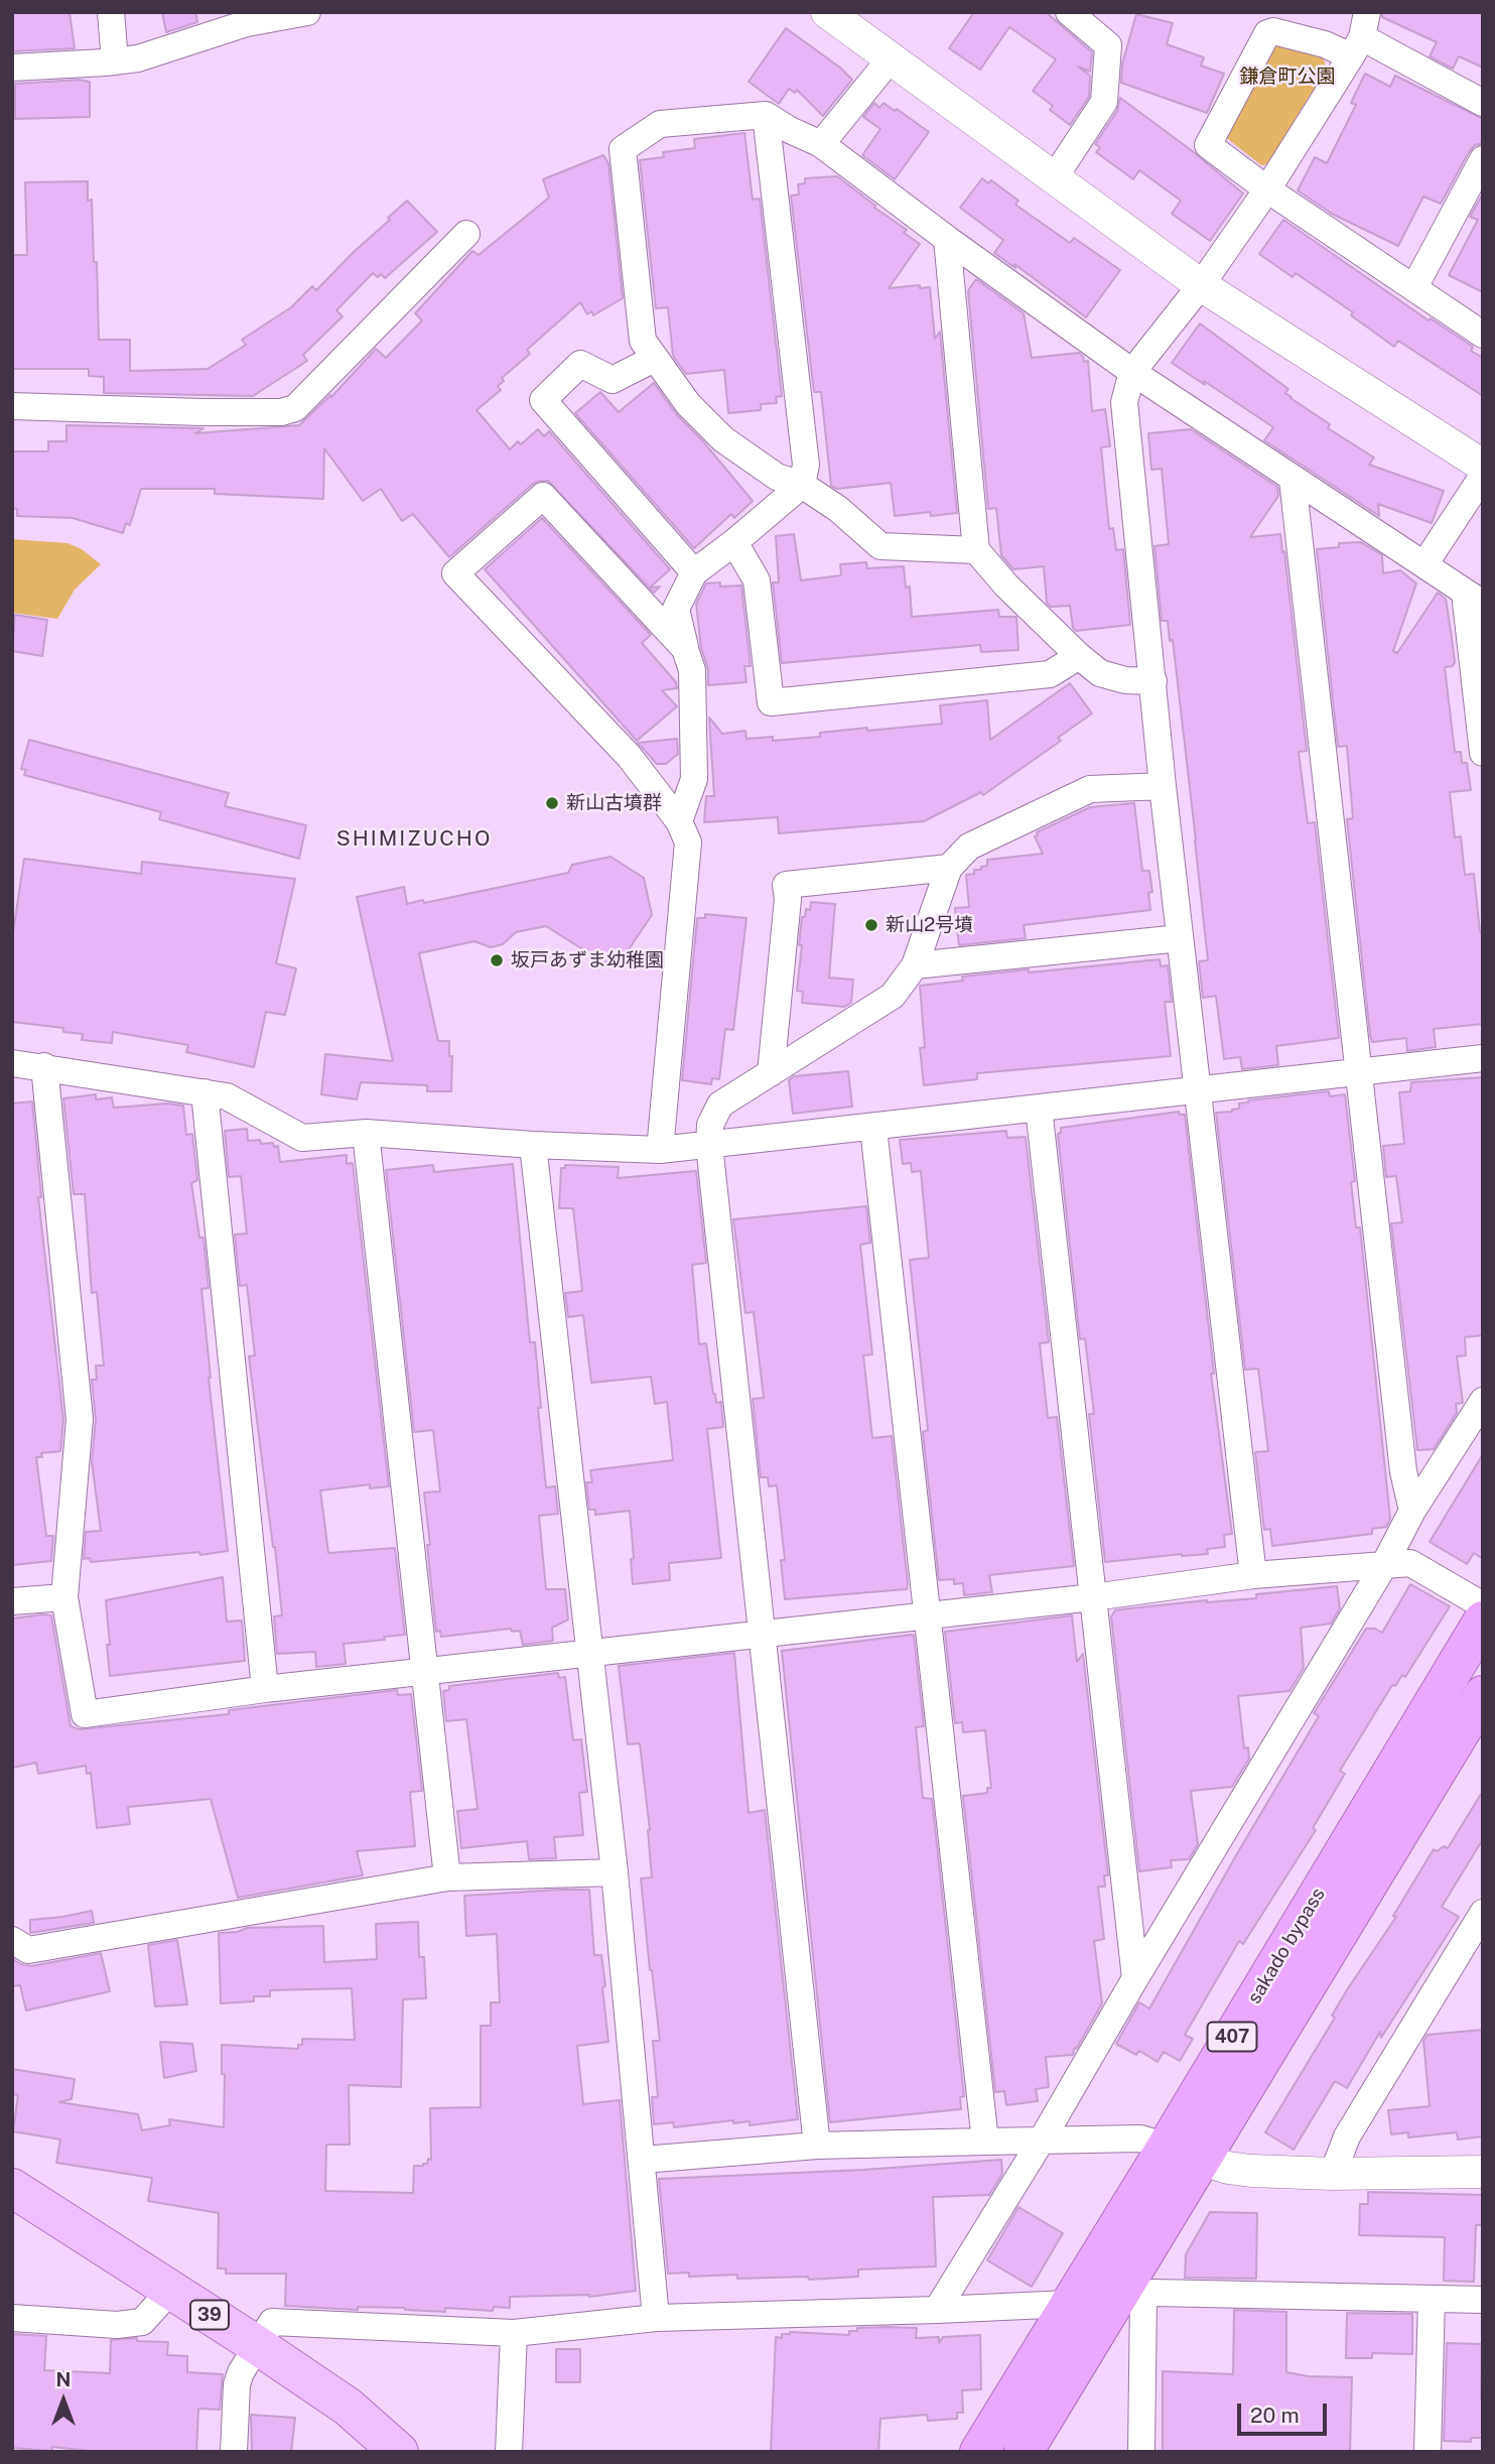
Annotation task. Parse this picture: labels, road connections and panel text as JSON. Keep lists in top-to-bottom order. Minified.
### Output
{"streets":{"highway":["sakado bypass","407"],"main road":["39"]},"districts":["SHIMIZUCHO"],"parks":["鎌倉町公園"],"places":["新山古墳群","新山2号墳","坂戸あずま幼稚園"],"scale_bar":"20 m","north":"top"}
